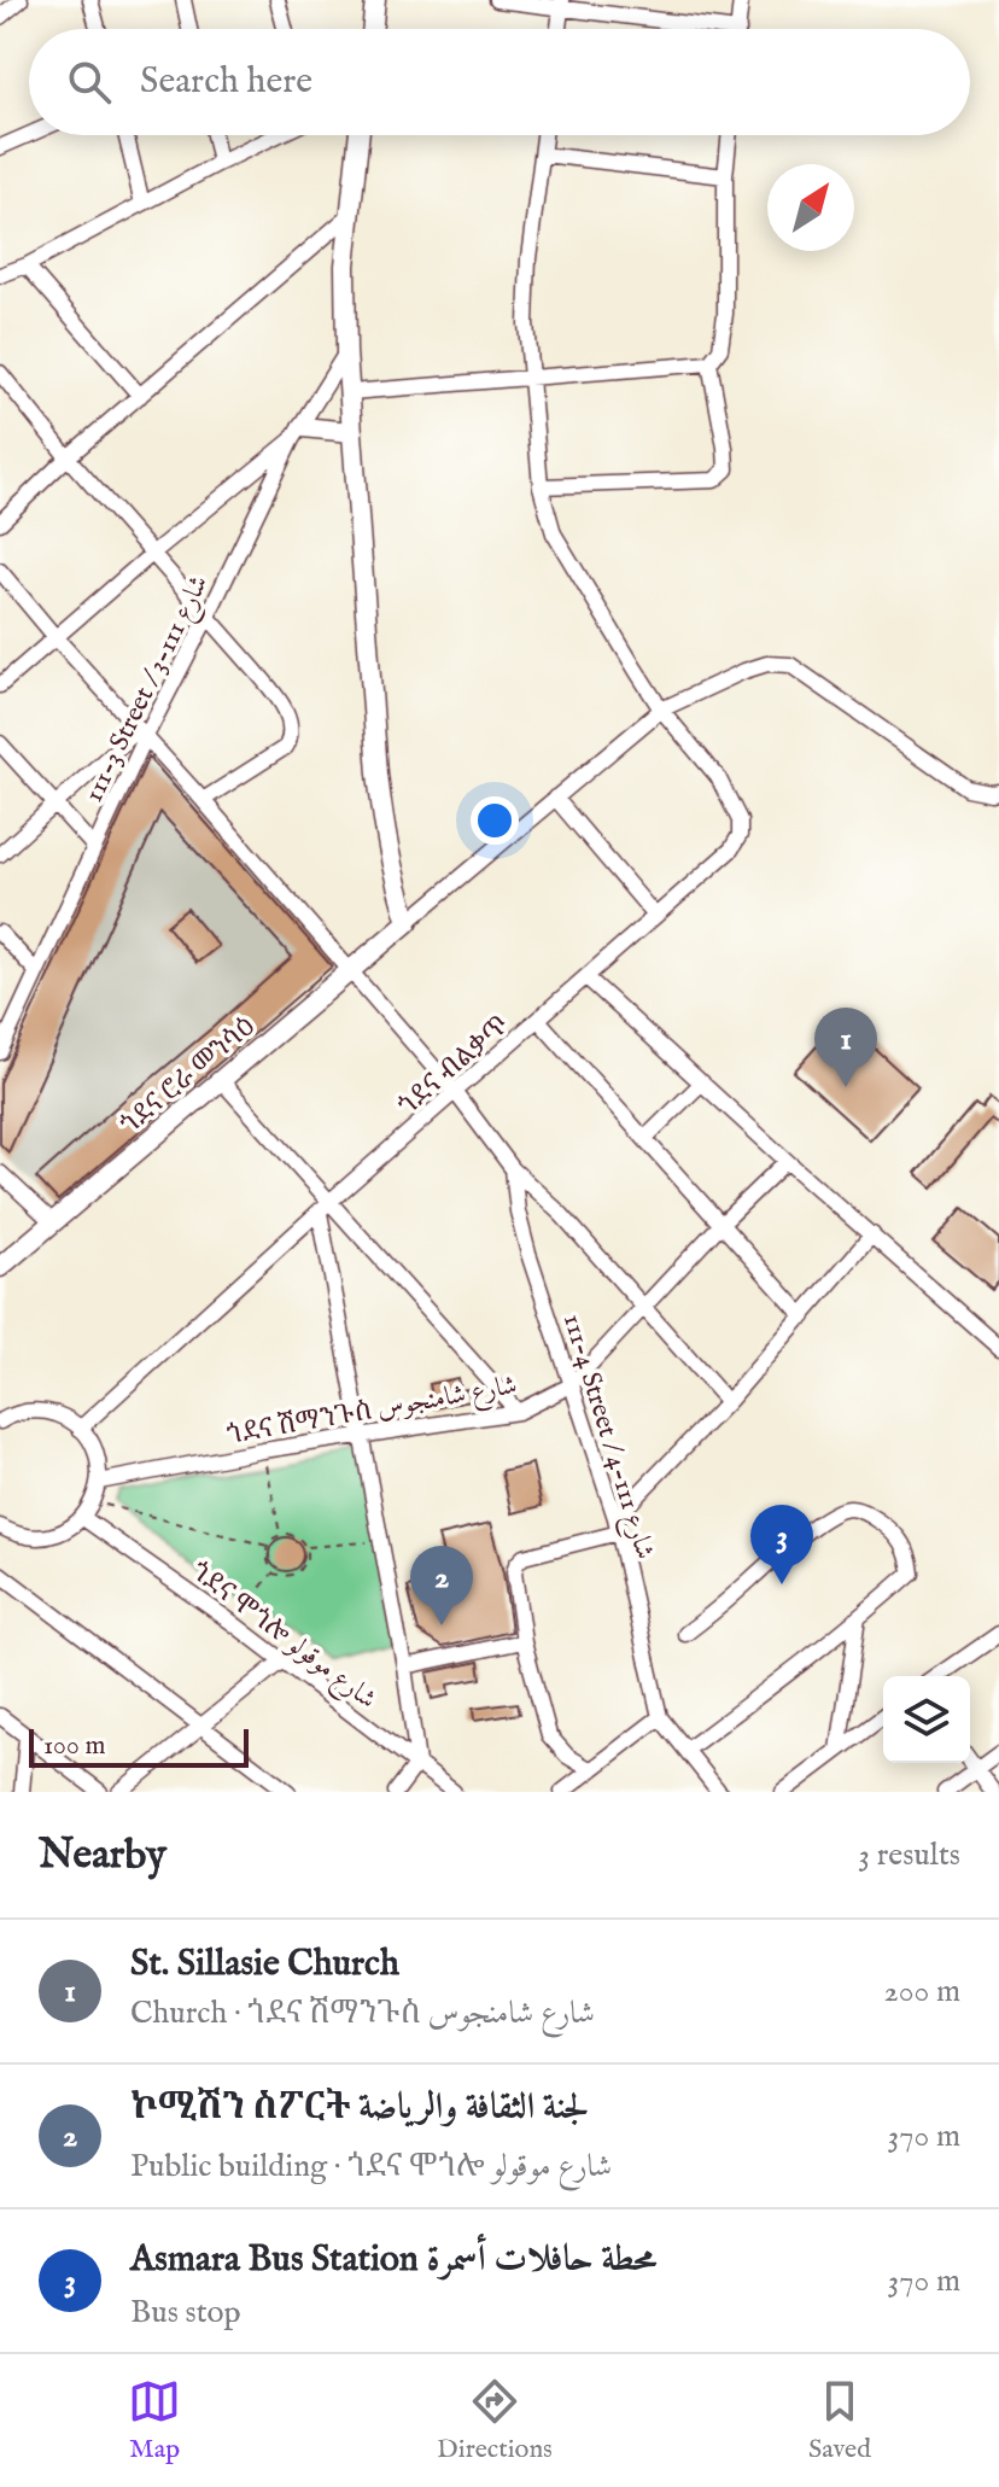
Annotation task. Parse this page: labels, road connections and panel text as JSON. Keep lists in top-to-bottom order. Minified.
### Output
{"streets":{"main road":["ጎደና ሮራ መንሳዕ"],"street":["111-3 Street / شارع 111-3","ጎደና ብልቃጥ","ጎደና ሽማንጉስ شارع شامنجوس","111-4 Street / شارع 111-4","ጎደና ሞጎሎ شارع موقولو"]},"crossings":[["ጎደና ሽማንጉስ شارع شامنجوس","111-4 Street / شارع 111-4"]],"scale_bar":"100 m","north":"top right","page":{"search":"Search here","pins":["1","3","2"],"scale":"100 m","heading":["Nearby","3 results"],"list":[{"mark":"1","name":"St. Sillasie Church","note":"Church · ጎደና ሽማንጉስ شارع شامنجوس","value":"200 m"},{"mark":"2","name":"ኮሚሽን ስፖርት لجنة الثقافة والرياضة","note":"Public building · ጎደና ሞጎሎ شارع موقولو","value":"370 m"},{"mark":"3","name":"Asmara Bus Station محطة حافلات أسمرة","note":"Bus stop","value":"370 m"}],"nav":["Map","Directions","Saved"]}}
